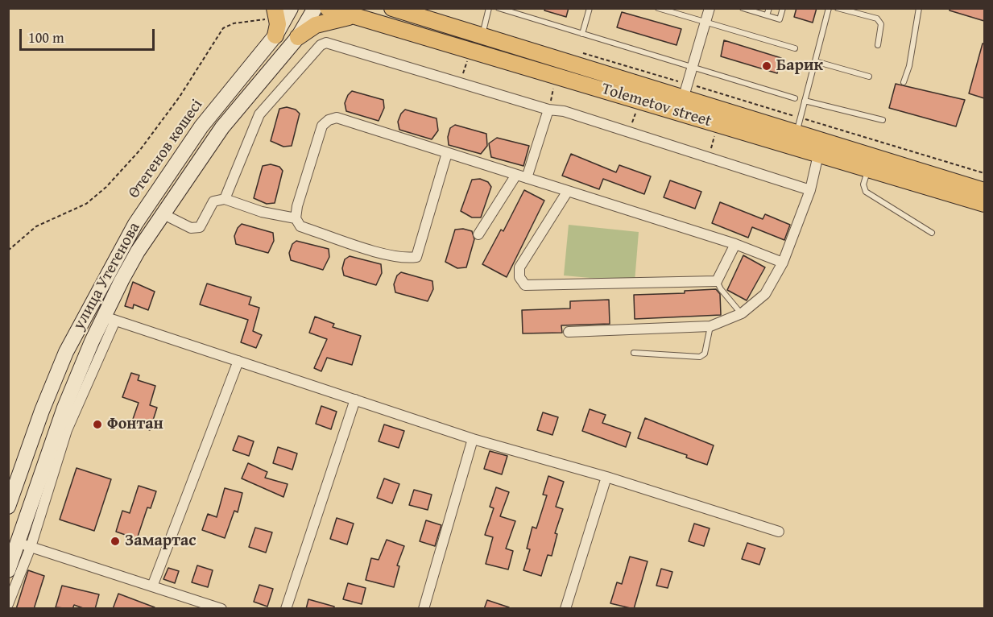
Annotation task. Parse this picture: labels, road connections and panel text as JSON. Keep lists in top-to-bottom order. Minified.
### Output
{"streets":{"main road":["Tolemetov street","Өтегенов көшесі","улица Утегенова"]},"places":["Барик","Фонтан","Замартас"],"scale_bar":"100 m"}
